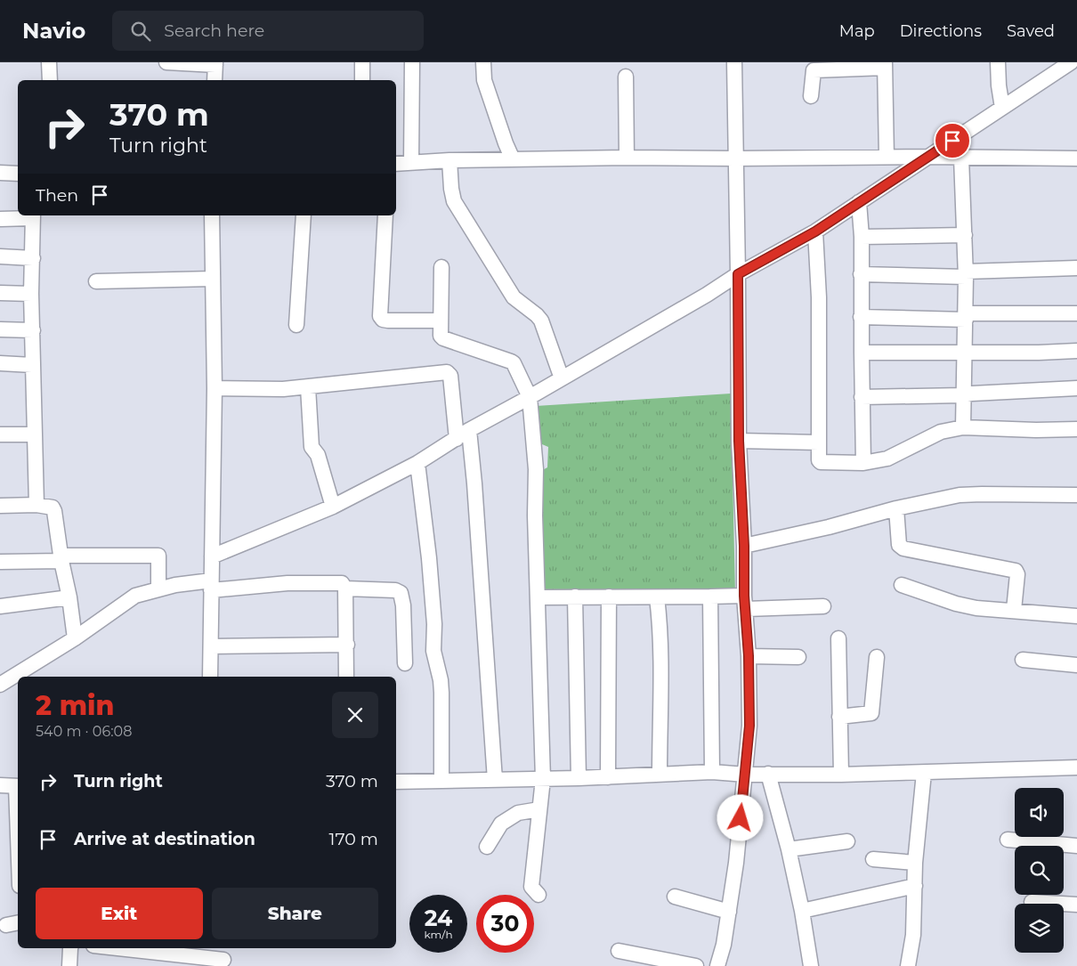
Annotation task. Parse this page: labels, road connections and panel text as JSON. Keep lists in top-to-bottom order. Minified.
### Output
{"page":{"header":"Navio","search":"Search here","nav":["Map","Directions","Saved"],"turn":["370 m","Turn right"],"then":"Then","heading":["2 min","540 m · 06:08"],"list":[{"name":"Turn right","value":"370 m"},{"name":"Arrive at destination","value":"170 m"}],"buttons":["Exit","Share"],"speed":"24 km/h","limit":"30"}}
